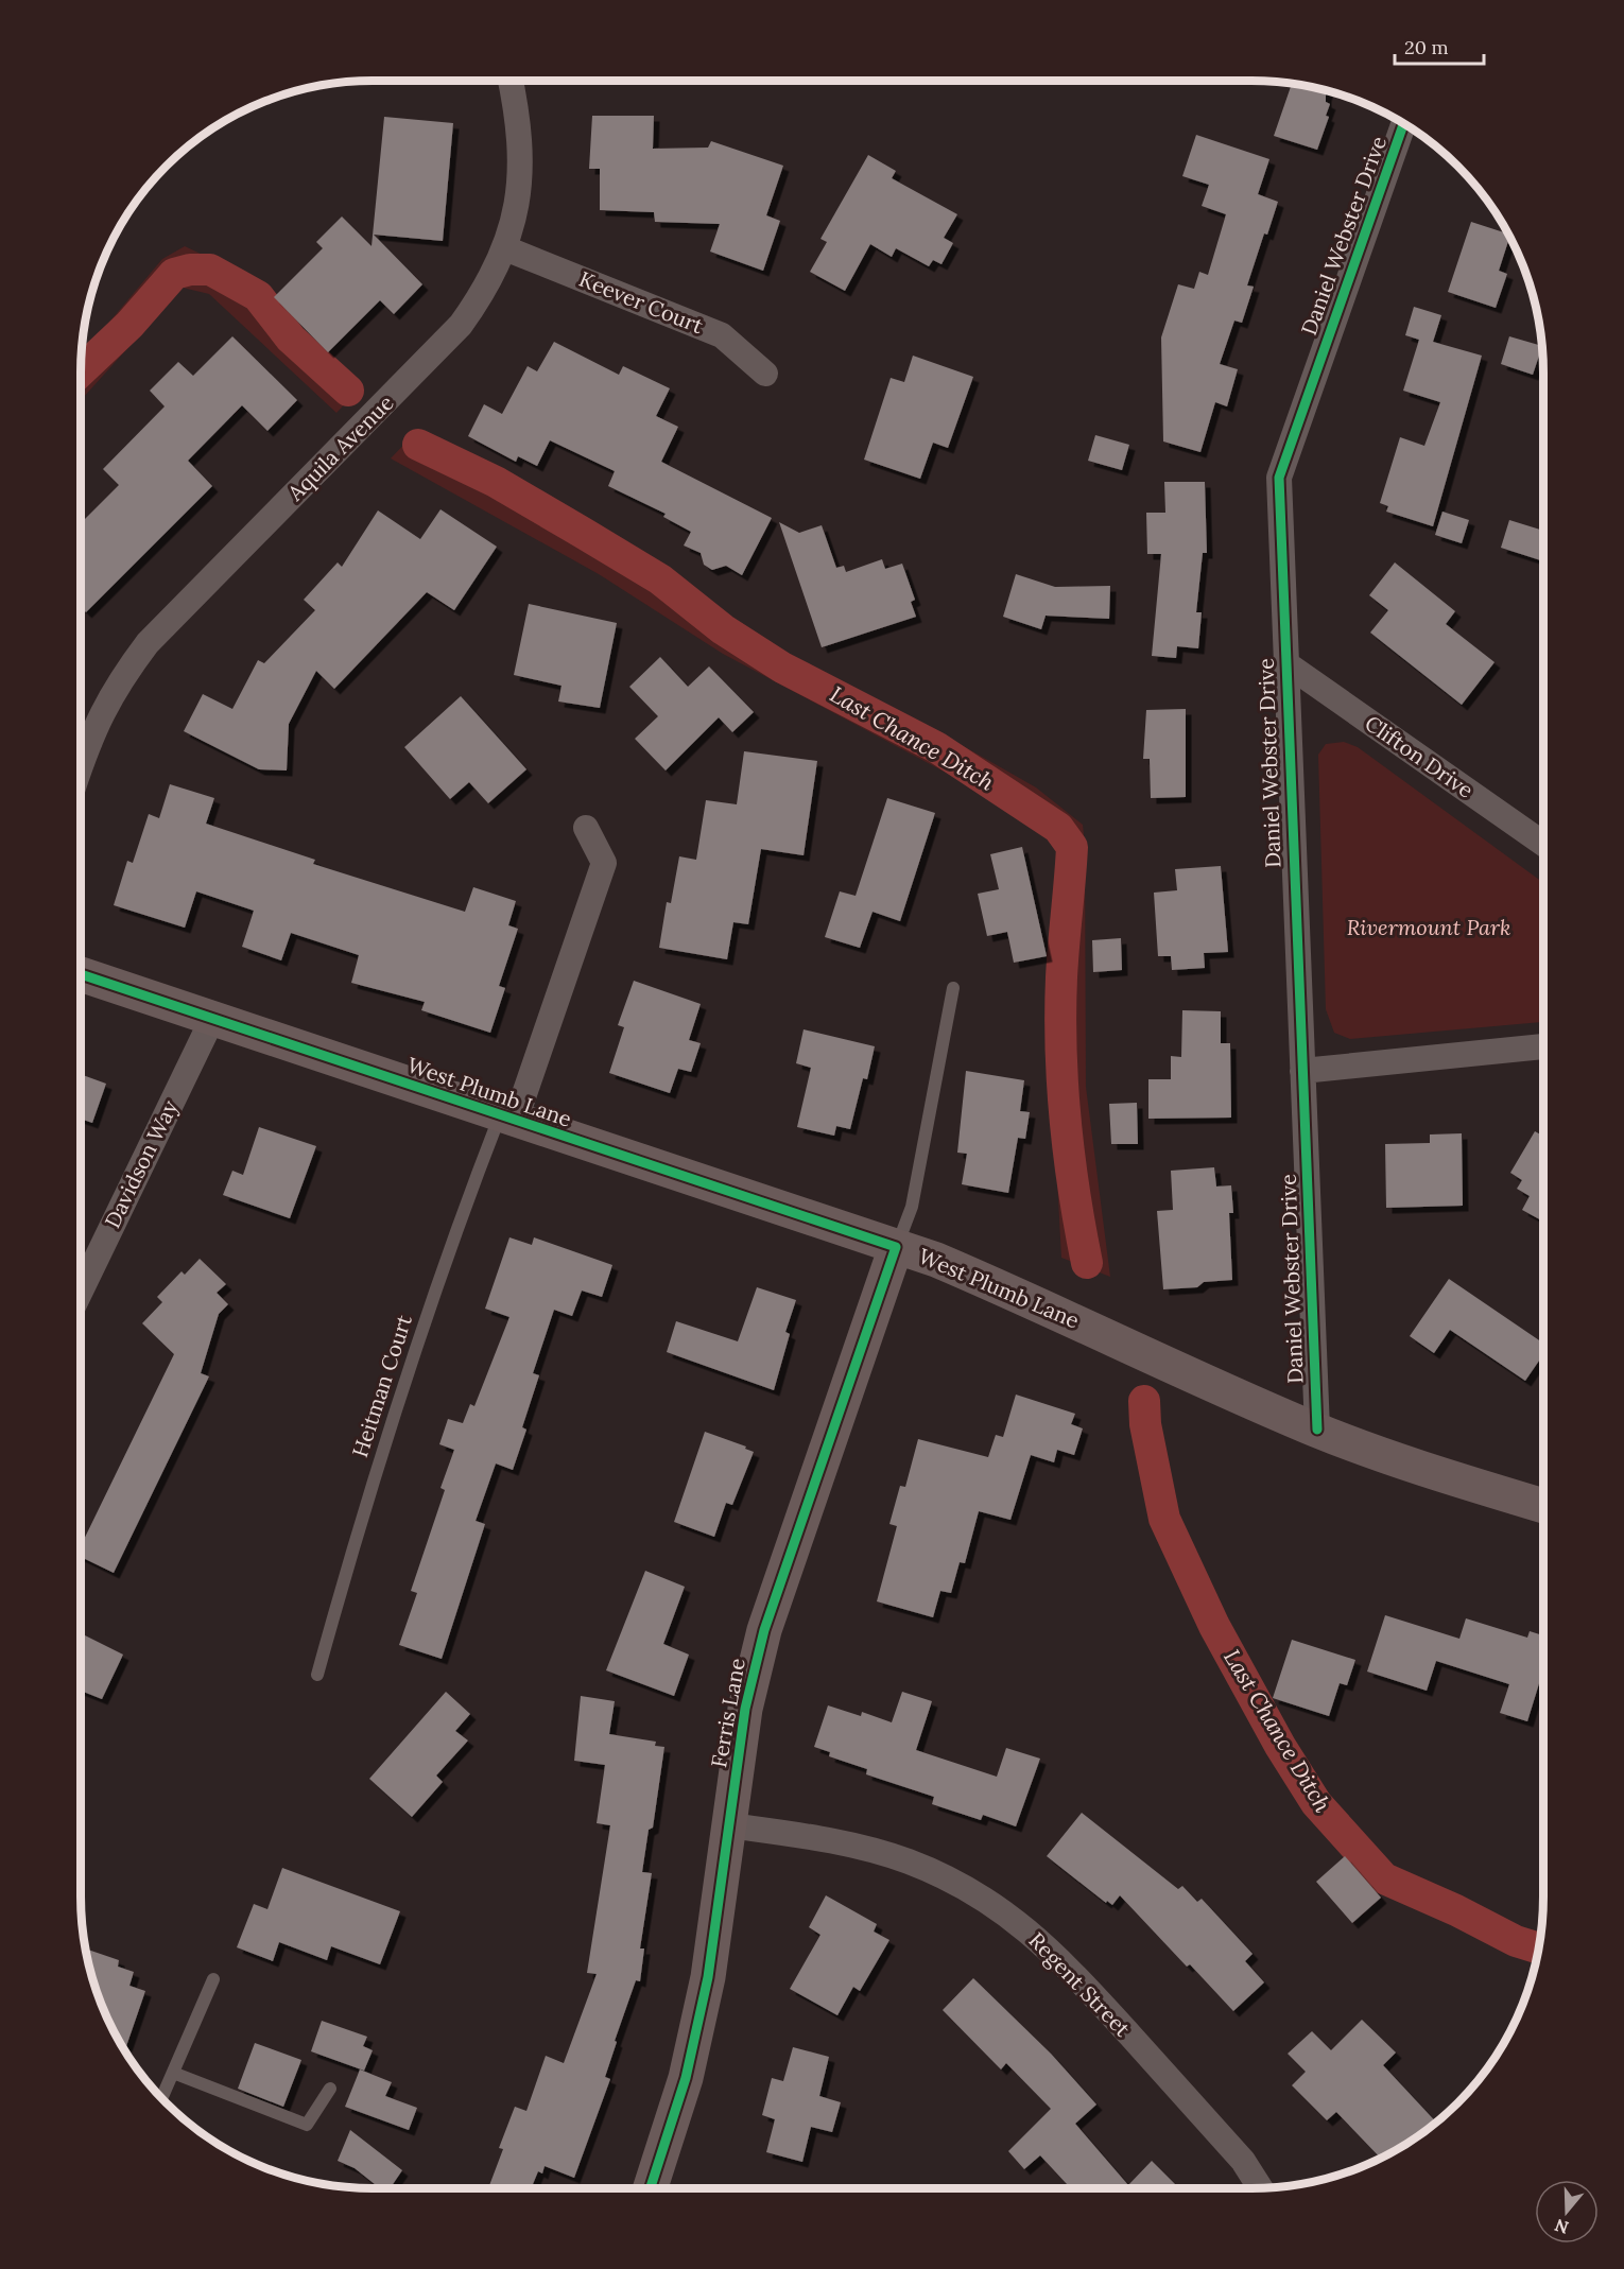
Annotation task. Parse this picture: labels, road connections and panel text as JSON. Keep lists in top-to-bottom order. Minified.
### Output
{"streets":{"main road":["West Plumb Lane","Ferris Lane"],"street":["Daniel Webster Drive","Keever Court","Aquila Avenue","Clifton Drive","Davidson Way","Regent Street"],"lane":["Heitman Court"]},"crossings":[["Daniel Webster Drive","Clifton Drive"],["Daniel Webster Drive","West Plumb Lane"],["Keever Court","Aquila Avenue"],["West Plumb Lane","Davidson Way"],["West Plumb Lane","Heitman Court"],["West Plumb Lane","Ferris Lane"],["Ferris Lane","Regent Street"]],"water":["Last Chance Ditch"],"parks":["Rivermount Park"],"scale_bar":"20 m","north":"bottom"}
